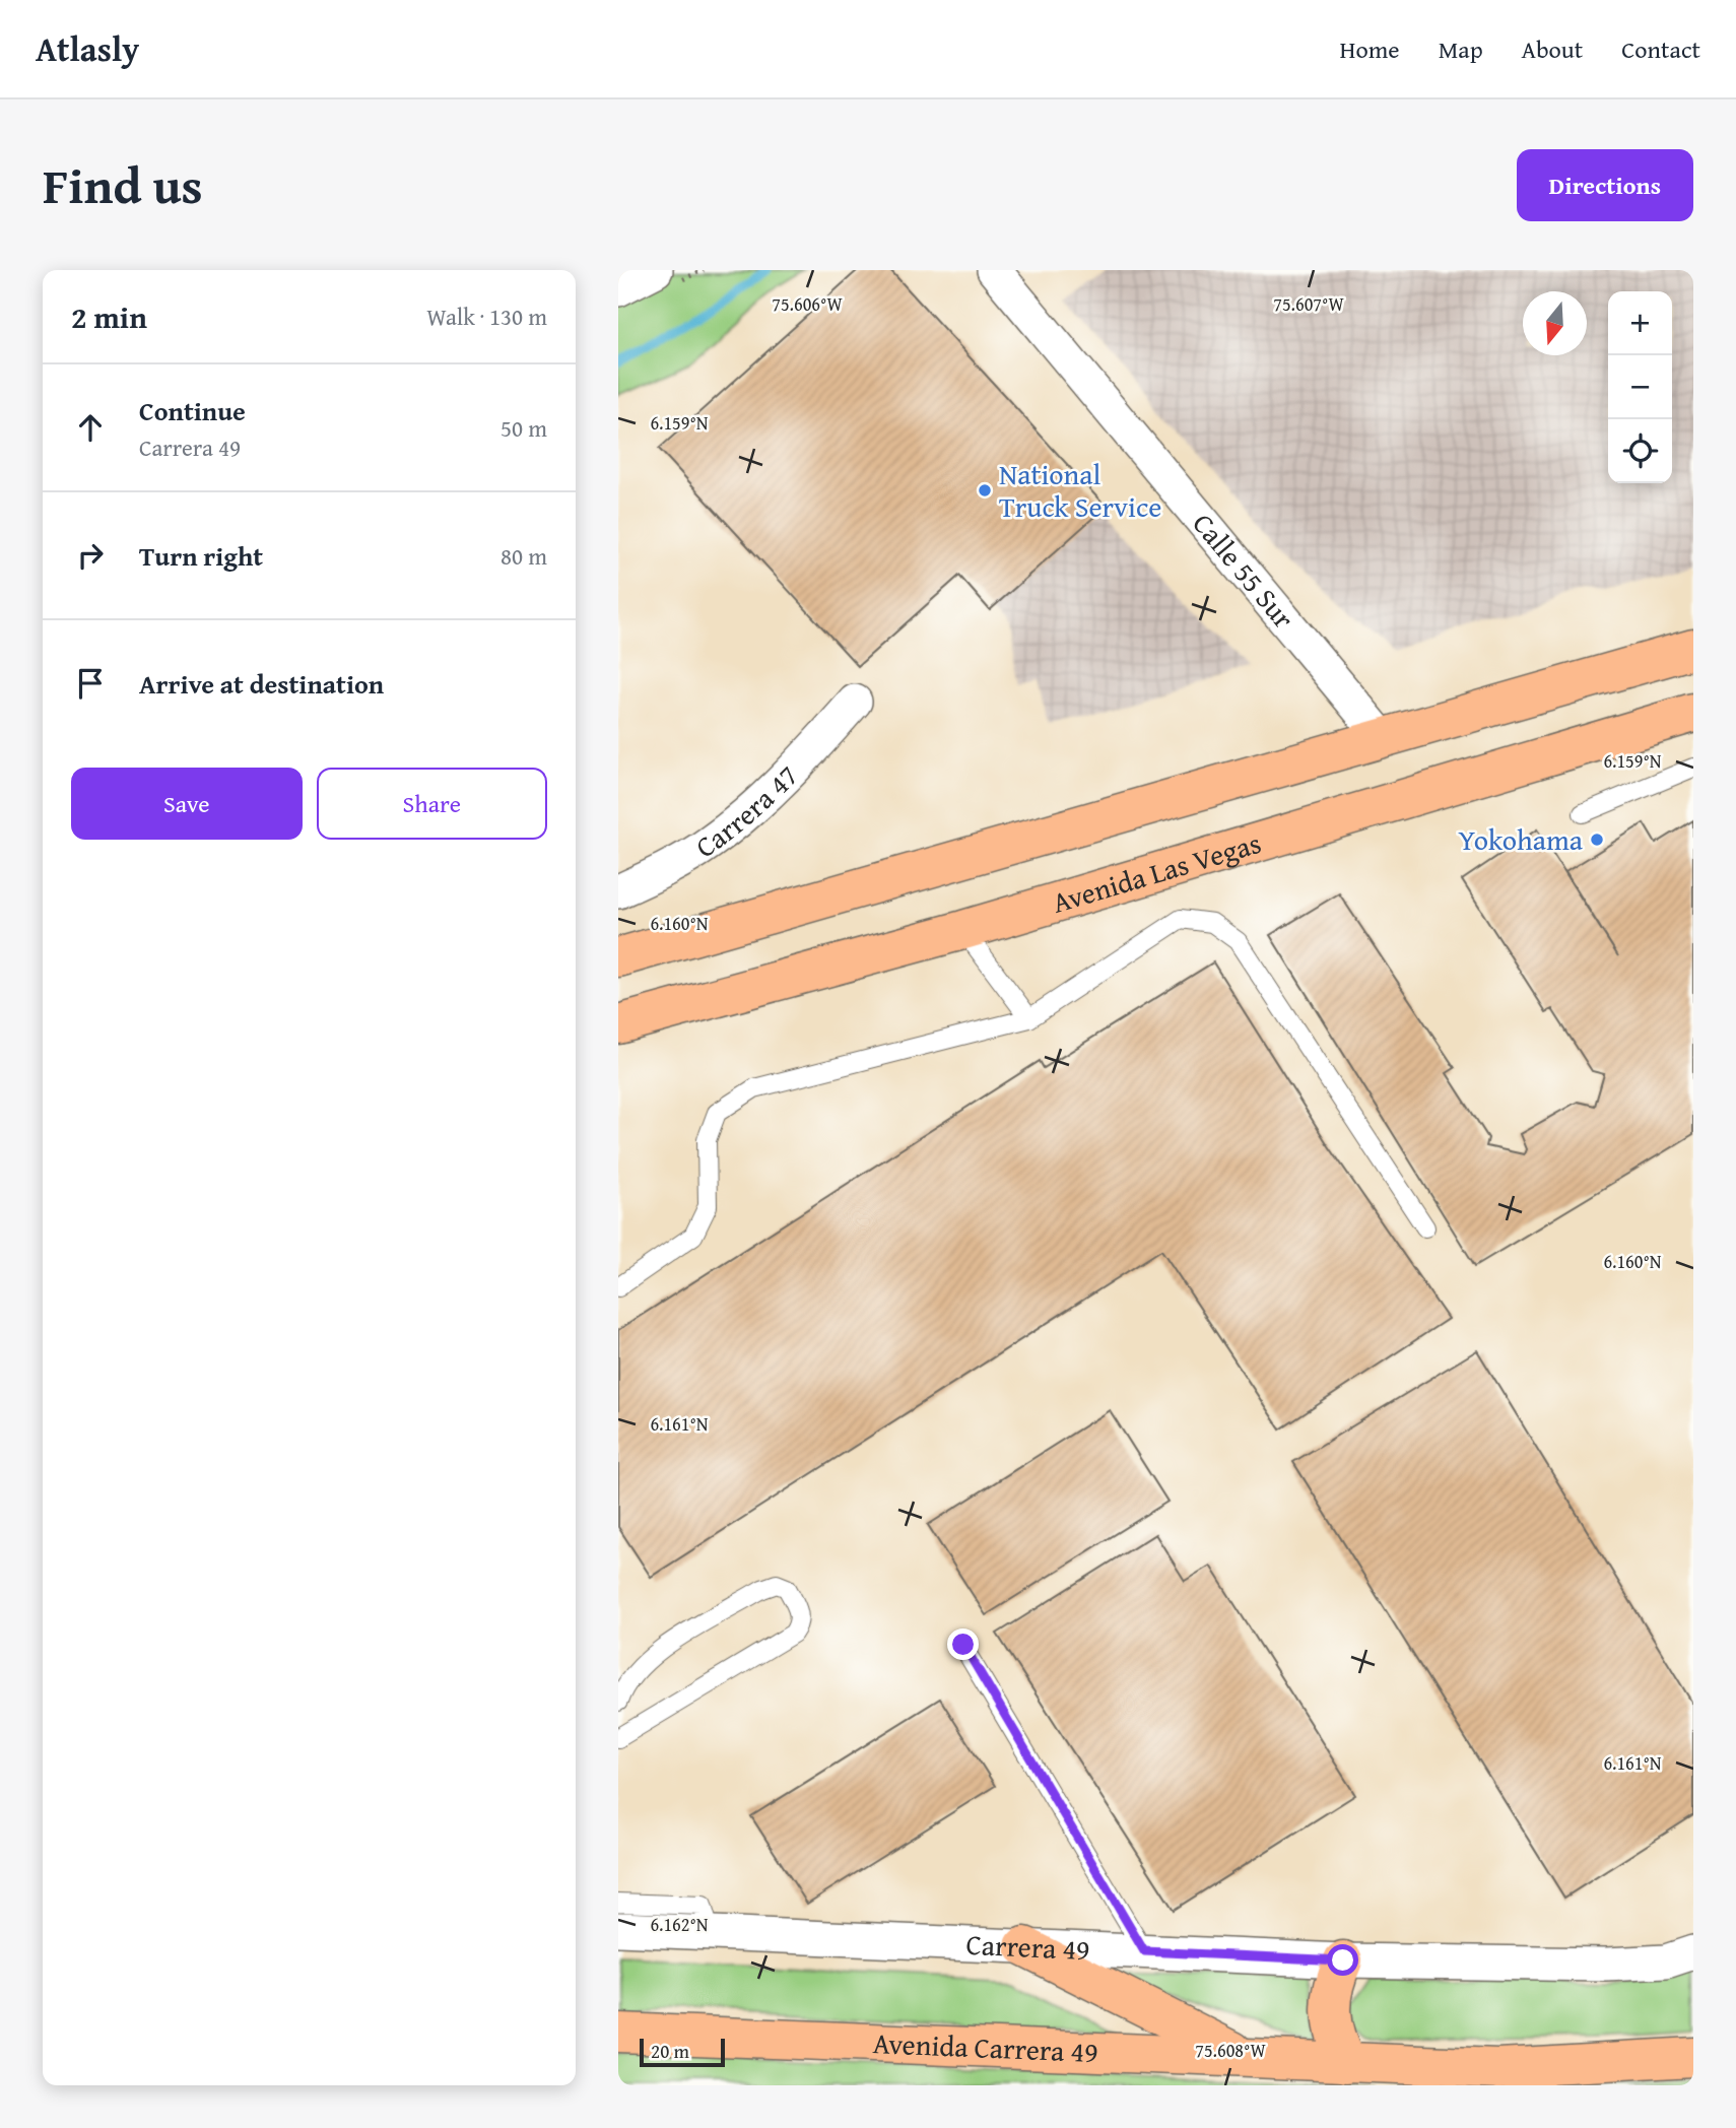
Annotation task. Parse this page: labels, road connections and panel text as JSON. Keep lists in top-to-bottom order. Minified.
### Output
{"streets":{"main road":["Avenida Las Vegas","Avenida Carrera 49"],"street":["Calle 55 Sur","Carrera 47","Carrera 49"]},"places":["National Truck Service","Yokohama"],"scale_bar":"20 m","north":"bottom","page":{"header":"Atlasly","nav":["Home","Map","About","Contact"],"title":"Find us","buttons":["Directions",["Save","Share"]],"heading":["2 min","Walk · 130 m"],"map_buttons":["+","−"],"list":[["Continue","Carrera 49","50 m"],["Turn right","80 m"],"Arrive at destination"],"scale":"20 m"},"coordinates":["75.606°W","75.607°W","6.159°N","6.160°N","6.161°N","6.162°N","75.608°W"]}
